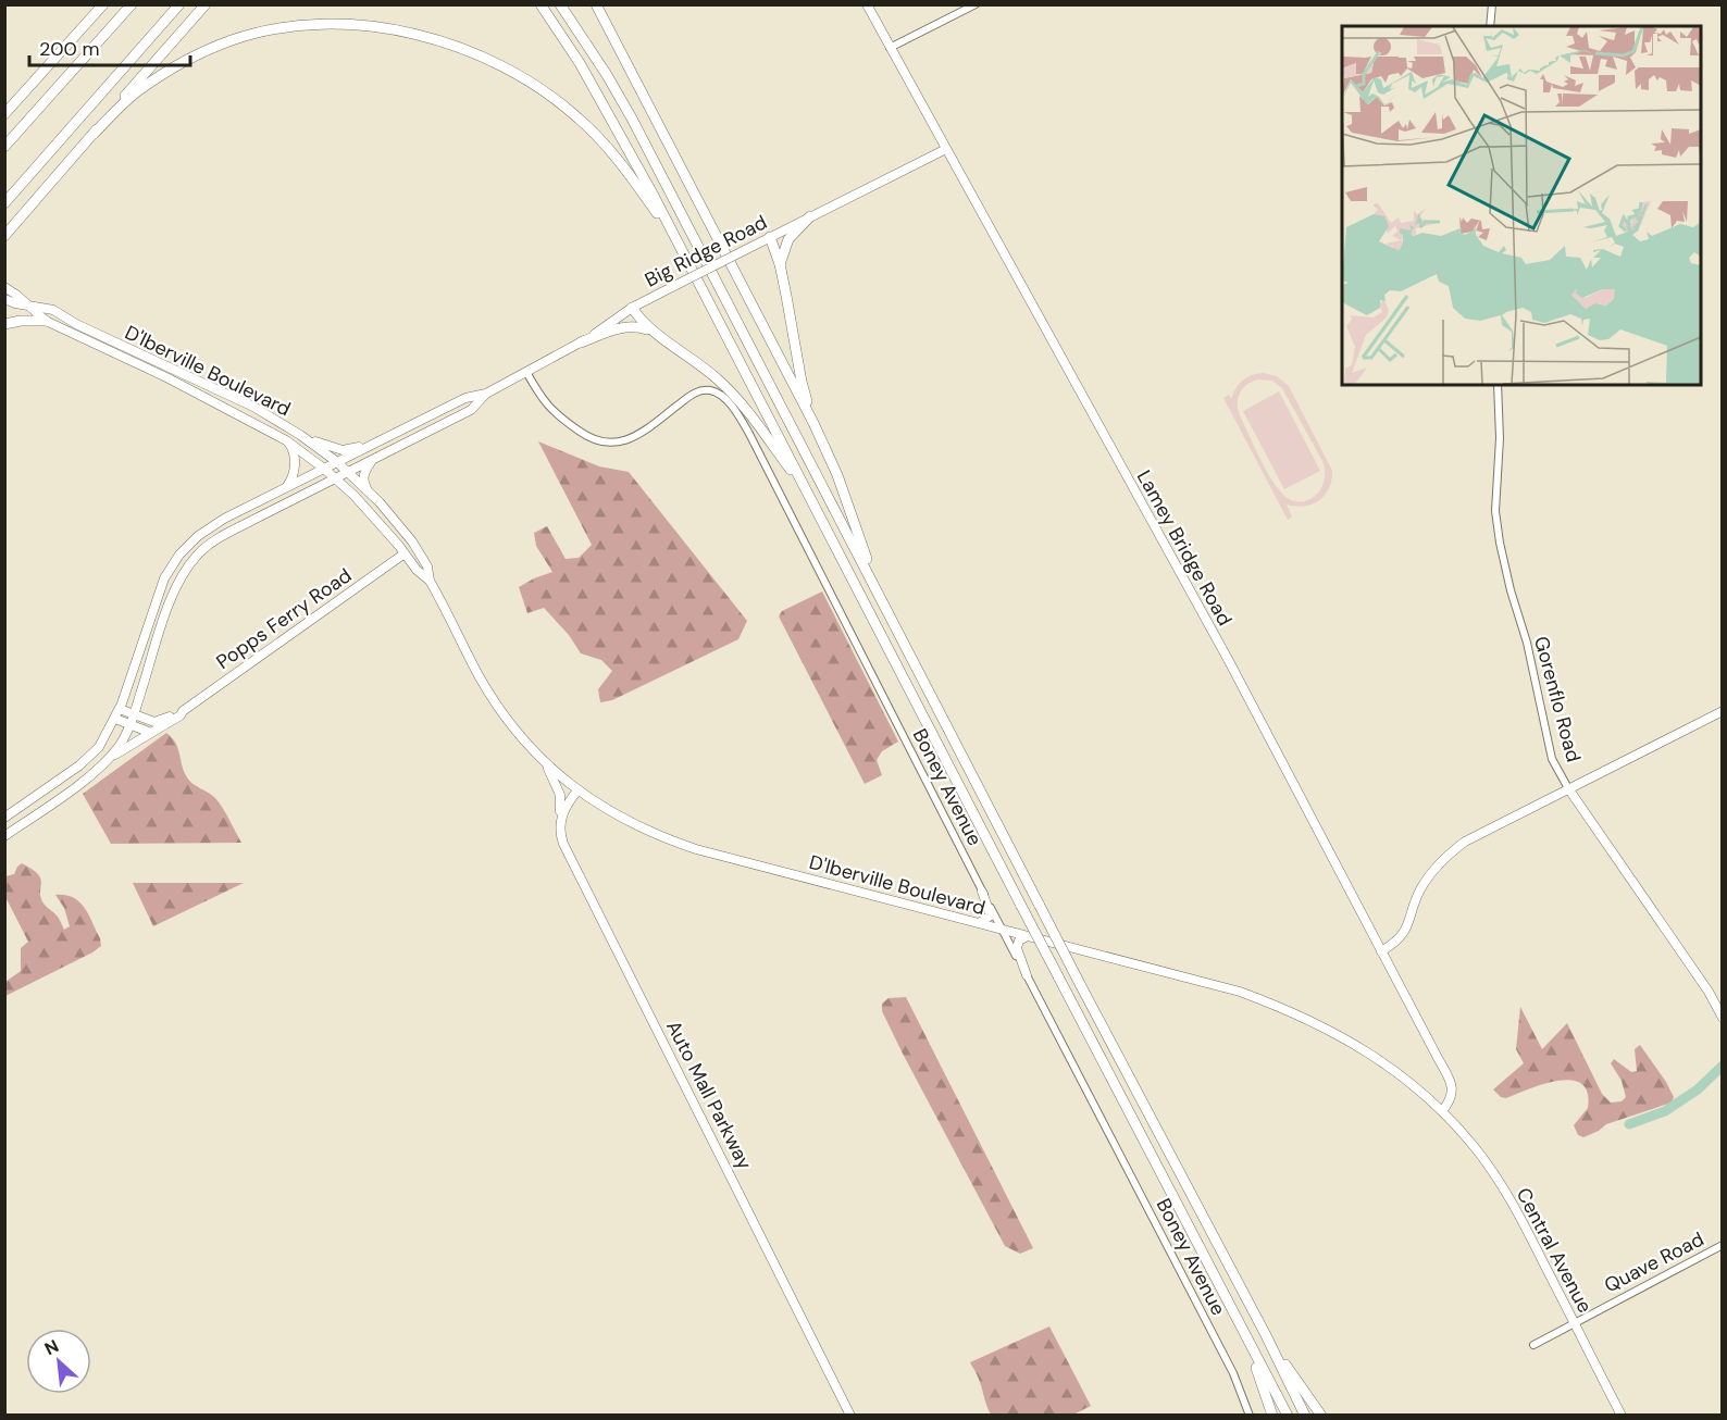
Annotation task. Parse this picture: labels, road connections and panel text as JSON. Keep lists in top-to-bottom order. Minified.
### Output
{"streets":{"main road":["Big Ridge Road","D'Iberville Boulevard","Lamey Bridge Road","Popps Ferry Road","Gorenflo Road","Auto Mall Parkway","Central Avenue"],"street":["Boney Avenue","Quave Road"]},"crossings":[["Big Ridge Road","D'Iberville Boulevard"],["Big Ridge Road","Lamey Bridge Road"],["Big Ridge Road","Boney Avenue"],["D'Iberville Boulevard","Popps Ferry Road"],["D'Iberville Boulevard","Boney Avenue"],["D'Iberville Boulevard","Auto Mall Parkway"],["D'Iberville Boulevard","Central Avenue"],["Lamey Bridge Road","Central Avenue"],["Central Avenue","Quave Road"]],"scale_bar":"200 m","north":"top left"}
